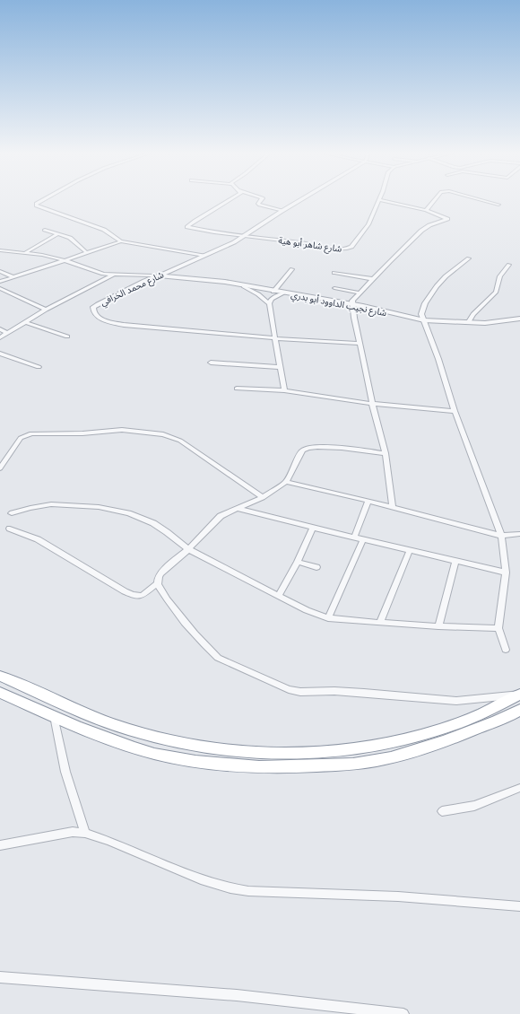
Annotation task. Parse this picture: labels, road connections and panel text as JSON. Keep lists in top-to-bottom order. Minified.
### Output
{"streets":{"street":["شارع شاهر أبو هية","شارع محمد الخرافي","شارع نجيب الداوود أبو بدري"]},"crossings":[["شارع شاهر أبو هية","شارع محمد الخرافي"],["شارع محمد الخرافي","شارع نجيب الداوود أبو بدري"]]}
